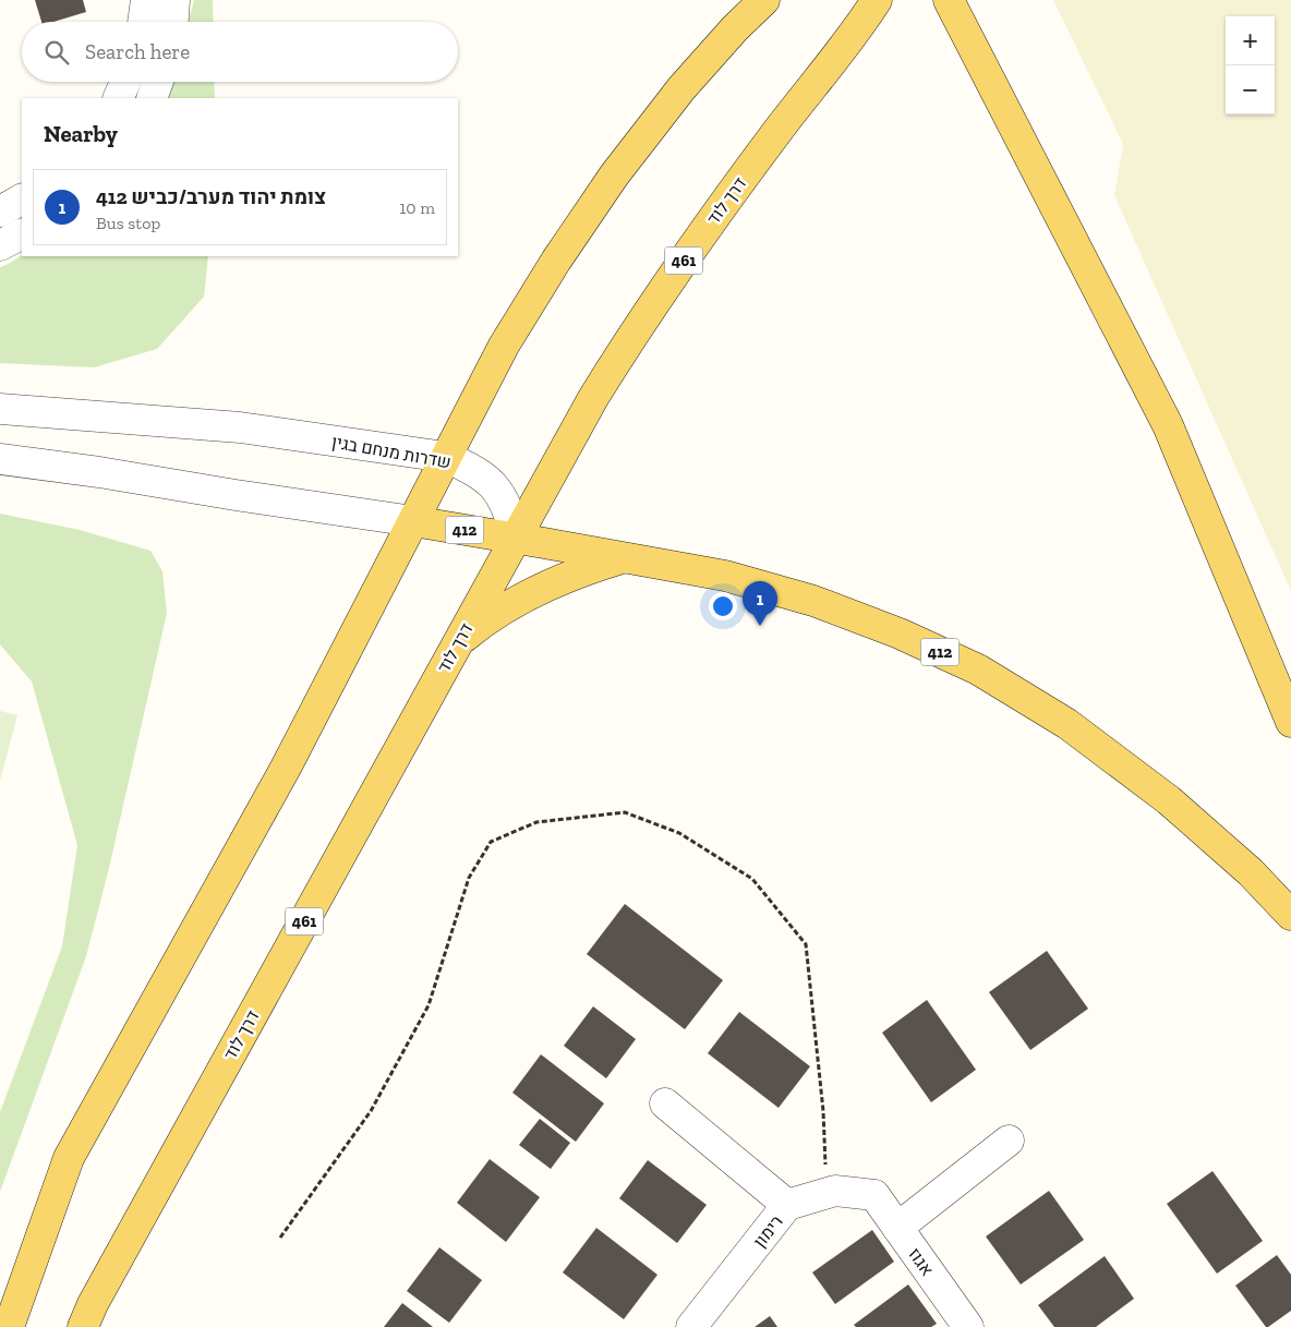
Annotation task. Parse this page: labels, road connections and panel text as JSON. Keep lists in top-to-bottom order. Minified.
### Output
{"streets":{"main road":["דרך לוד","461","412"],"street":["שדרות מנחם בגין","רימון","אגוז"]},"crossings":[["דרך לוד","שדרות מנחם בגין"],["דרך לוד","412"],["שדרות מנחם בגין","412"],["רימון","אגוז"]],"page":{"map_buttons":["+","−"],"search":"Search here","heading":"Nearby","list":[{"mark":"1","name":"צומת יהוד מערב/כביש 412","note":"Bus stop","value":"10 m"}],"pins":"1"}}
